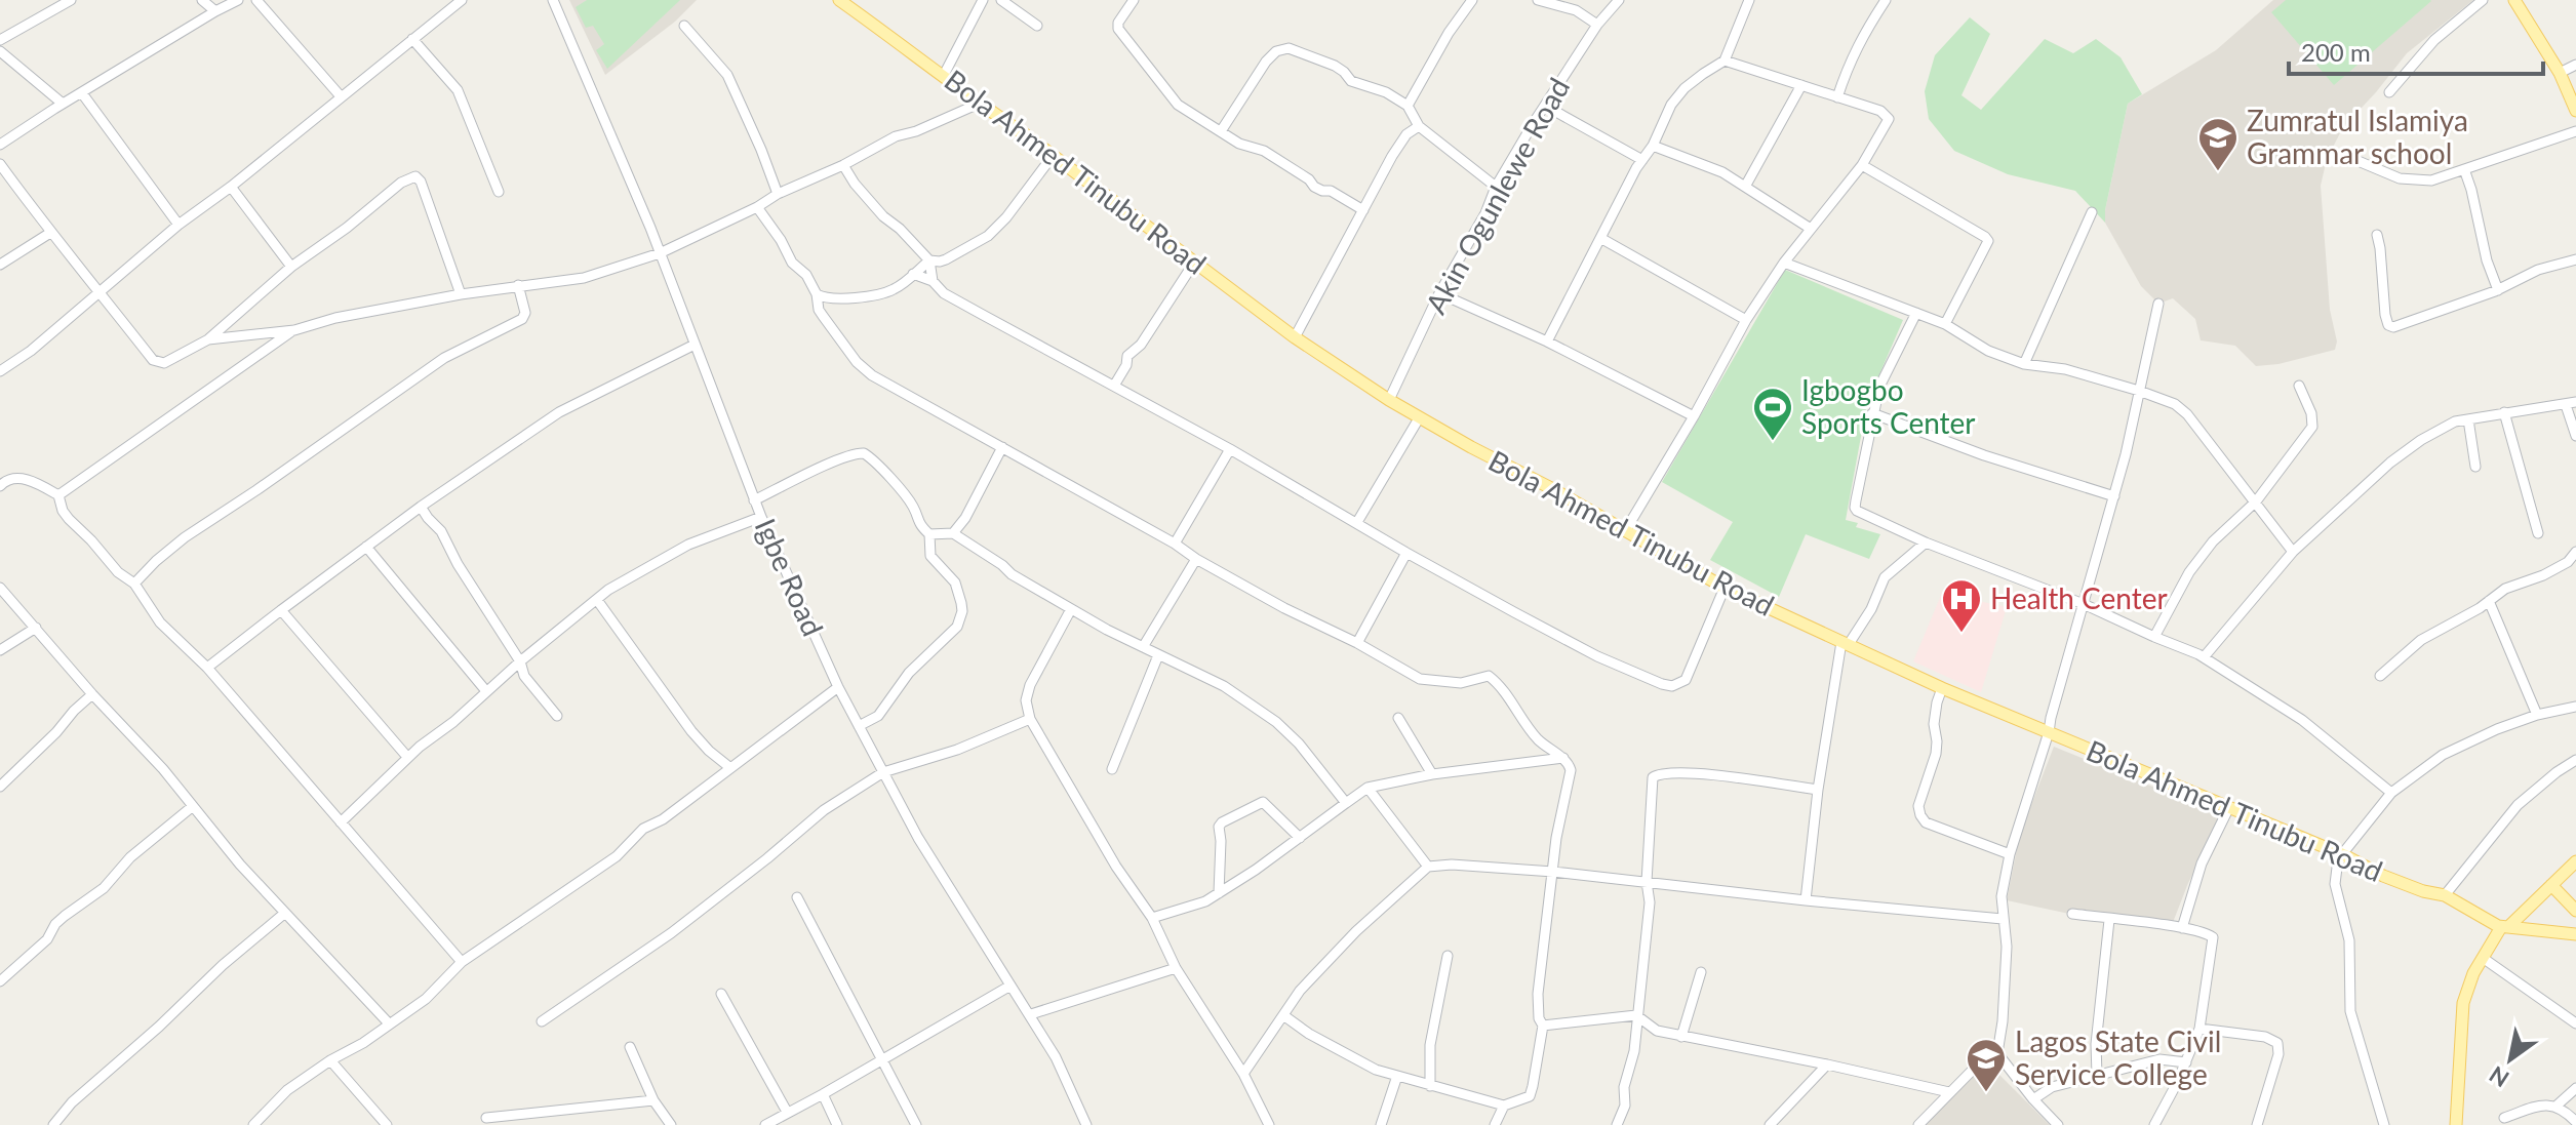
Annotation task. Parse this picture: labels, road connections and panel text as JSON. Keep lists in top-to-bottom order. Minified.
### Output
{"streets":{"main road":["Bola Ahmed Tinubu Road"],"street":["Akin Ogunlewe Road","Igbe Road"]},"crossings":[["Bola Ahmed Tinubu Road","Akin Ogunlewe Road"]],"places":{"school or university":["Zumratul Islamiya Grammar school","Lagos State Civil Service College"],"sports":["Igbogbo Sports Center"],"hospital":["Health Center"]},"scale_bar":"200 m","north":"bottom left"}
